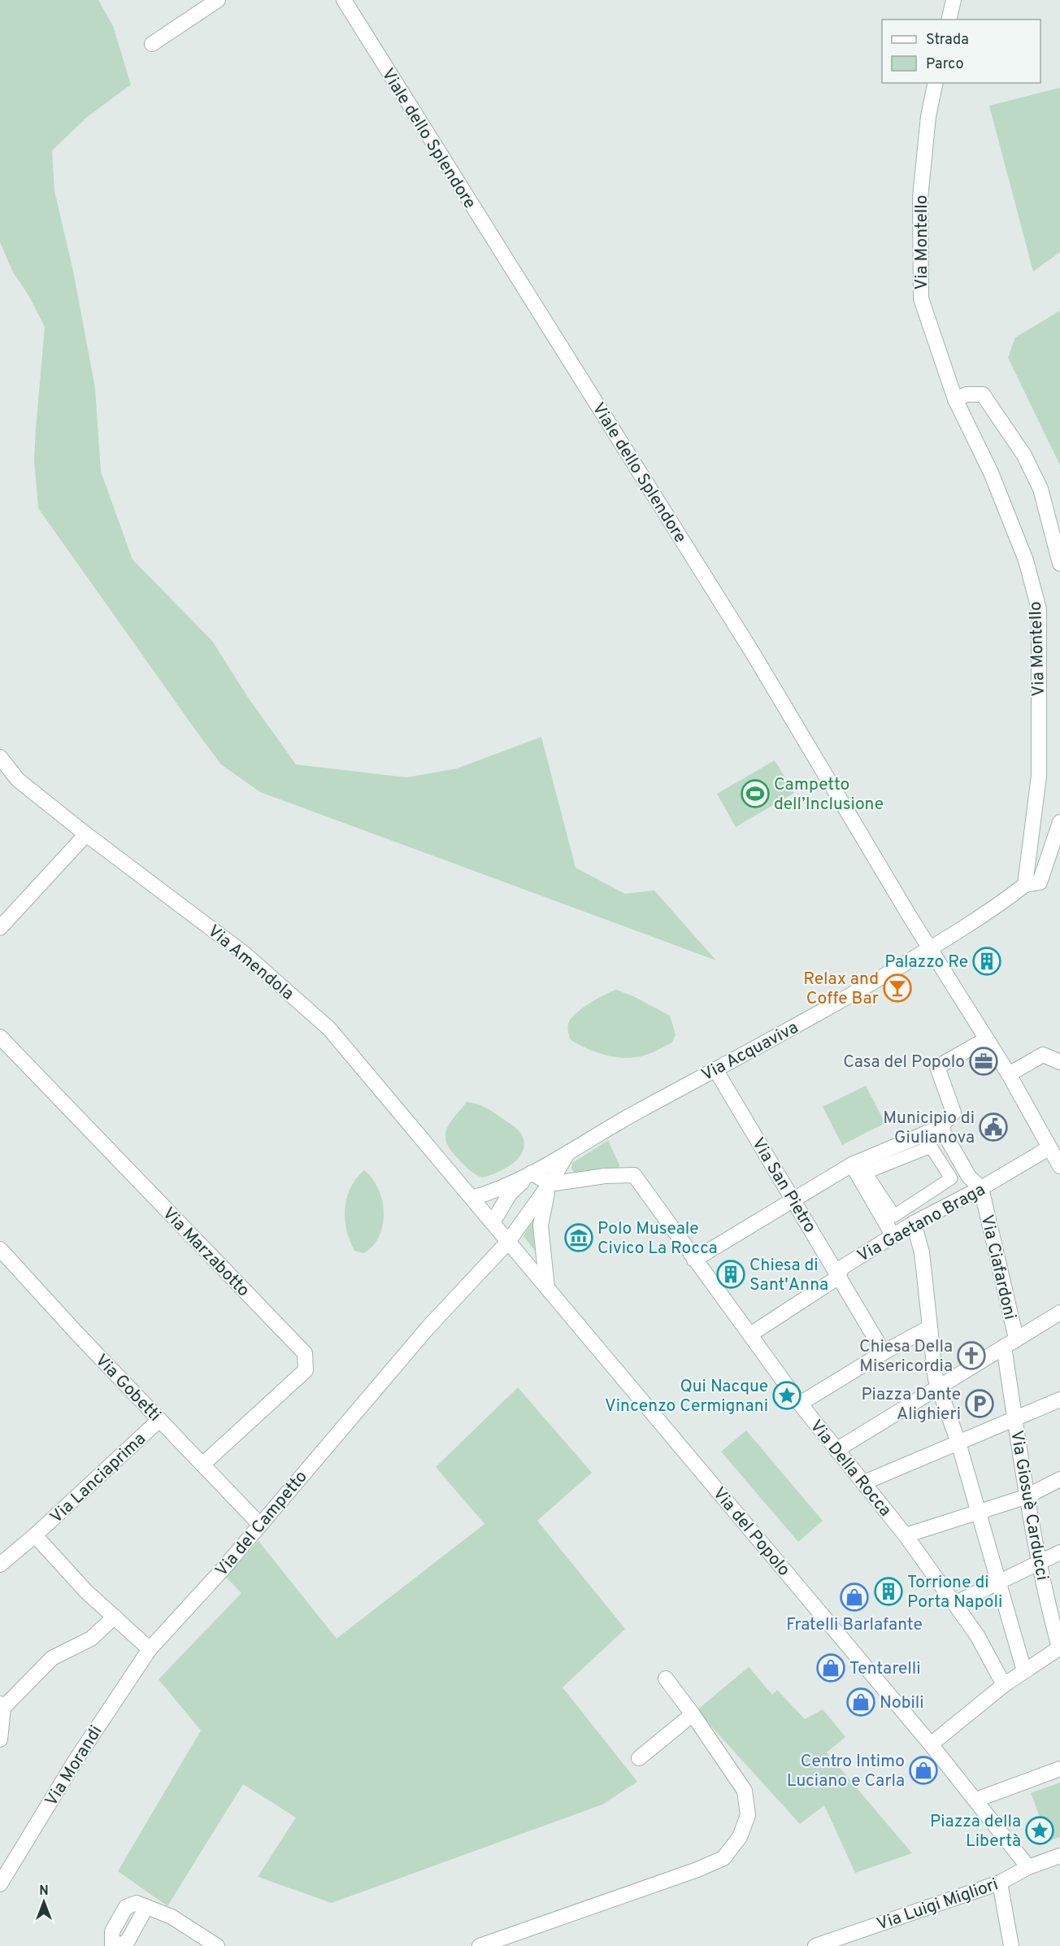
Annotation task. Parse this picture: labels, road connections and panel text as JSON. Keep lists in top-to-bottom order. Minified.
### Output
{"streets":{"street":["Viale dello Splendore","Via Montello","Via Amendola","Via Acquaviva","Via San Pietro","Via Gaetano Braga","Via Marzabotto","Via Ciafardoni","Via Gobetti","Via Della Rocca","Via Lanciaprima","Via Giosuè Carducci","Via del Campetto","Via del Popolo","Via Morandi","Via Luigi Migliori"]},"crossings":[["Viale dello Splendore","Via Acquaviva"],["Viale dello Splendore","Via Gaetano Braga"],["Via Amendola","Via Acquaviva"],["Via Amendola","Via del Popolo"],["Via Acquaviva","Via San Pietro"],["Via Acquaviva","Via del Popolo"],["Via San Pietro","Via Gaetano Braga"],["Via Gaetano Braga","Via Ciafardoni"],["Via Gaetano Braga","Via Della Rocca"],["Via Marzabotto","Via Gobetti"],["Via Gobetti","Via Lanciaprima"],["Via Gobetti","Via del Campetto"],["Via del Campetto","Via del Popolo"],["Via del Campetto","Via Morandi"],["Via del Popolo","Via Luigi Migliori"]],"places":{"sports":["Campetto dell’Inclusione"],"building":["Palazzo Re","Chiesa di Sant'Anna","Torrione di Porta Napoli"],"bar":["Relax and Coffe Bar"],"office":["Casa del Popolo"],"public building":["Municipio di Giulianova"],"museum":["Polo Museale Civico La Rocca"],"church":["Chiesa Della Misericordia"],"place":["Qui Nacque Vincenzo Cermignani","Piazza della Libertà"],"parking":["Piazza Dante Alighieri"],"shop":["Fratelli Barlafante","Tentarelli","Nobili","Centro Intimo Luciano e Carla"]},"legend":["Strada","Parco"],"north":"top"}
